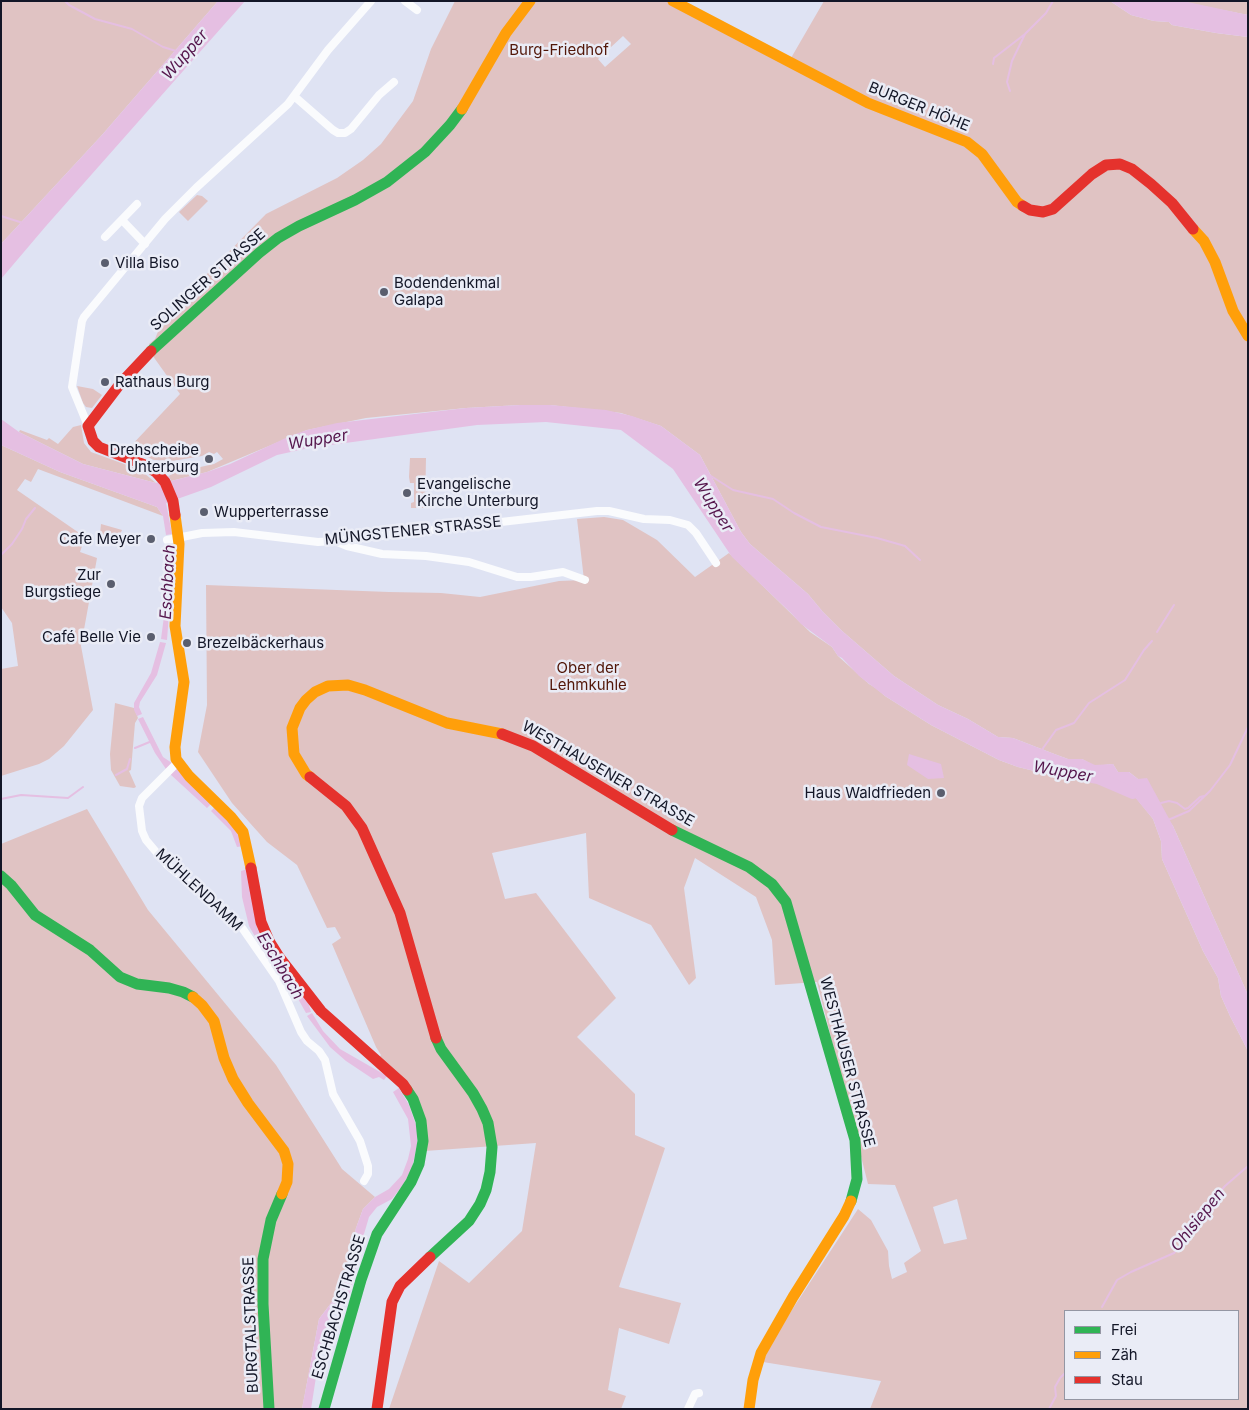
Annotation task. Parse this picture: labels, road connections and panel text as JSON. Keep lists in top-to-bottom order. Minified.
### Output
{"streets":{"main road":["BURGER HÖHE","SOLINGER STRASSE","WESTHAUSENER STRASSE","WESTHAUSER STRASSE","ESCHBACHSTRASSE","BURGTALSTRASSE"],"street":["MÜNGSTENER STRASSE","MÜHLENDAMM"]},"crossings":[["WESTHAUSENER STRASSE","WESTHAUSER STRASSE"],["MÜHLENDAMM","ESCHBACHSTRASSE"]],"water":["Wupper","Eschbach","Ohlsiepen"],"parks":["Burg-Friedhof","Ober der Lehmkuhle"],"places":["Villa Biso","Bodendenkmal Galapa","Rathaus Burg","Drehscheibe Unterburg","Evangelische Kirche Unterburg","Wupperterrasse","Cafe Meyer","Zur Burgstiege","Café Belle Vie","Brezelbäckerhaus","Haus Waldfrieden"],"legend":["Frei","Zäh","Stau"]}
